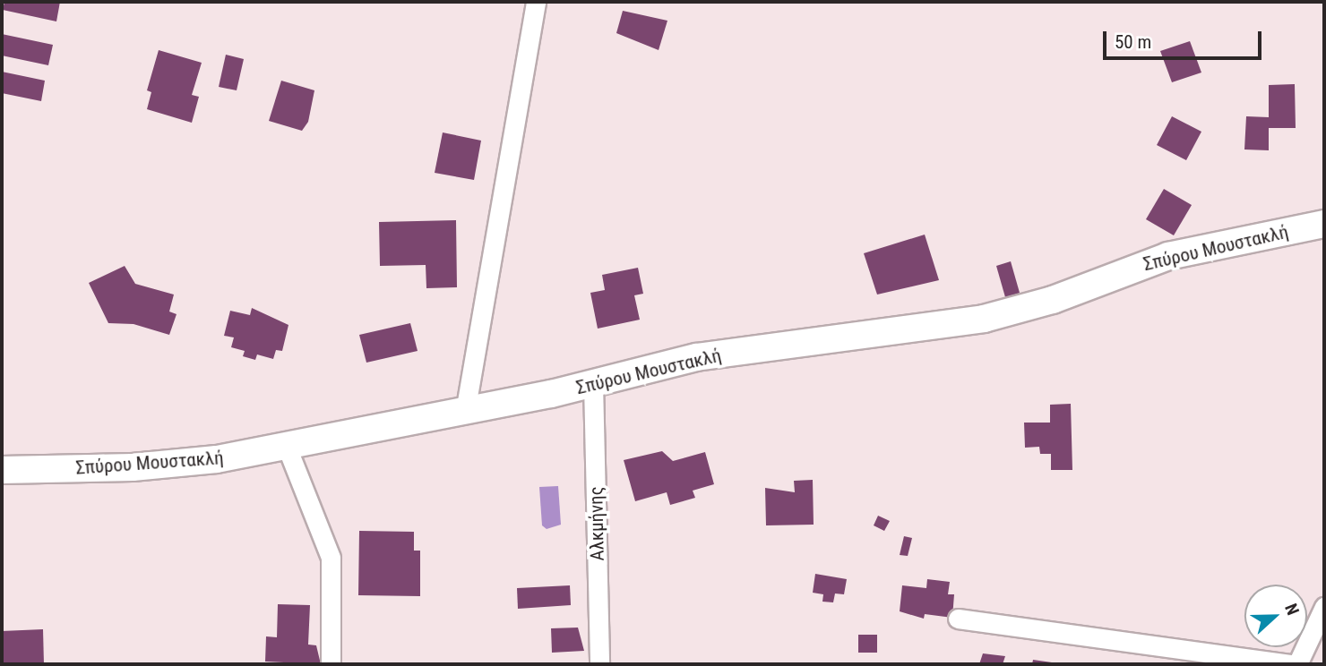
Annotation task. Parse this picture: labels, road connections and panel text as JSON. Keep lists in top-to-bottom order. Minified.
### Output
{"streets":{"street":["Σπύρου Μουστακλή","Αλκμήνης"]},"crossings":[["Σπύρου Μουστακλή","Αλκμήνης"]],"scale_bar":"50 m","north":"right"}
